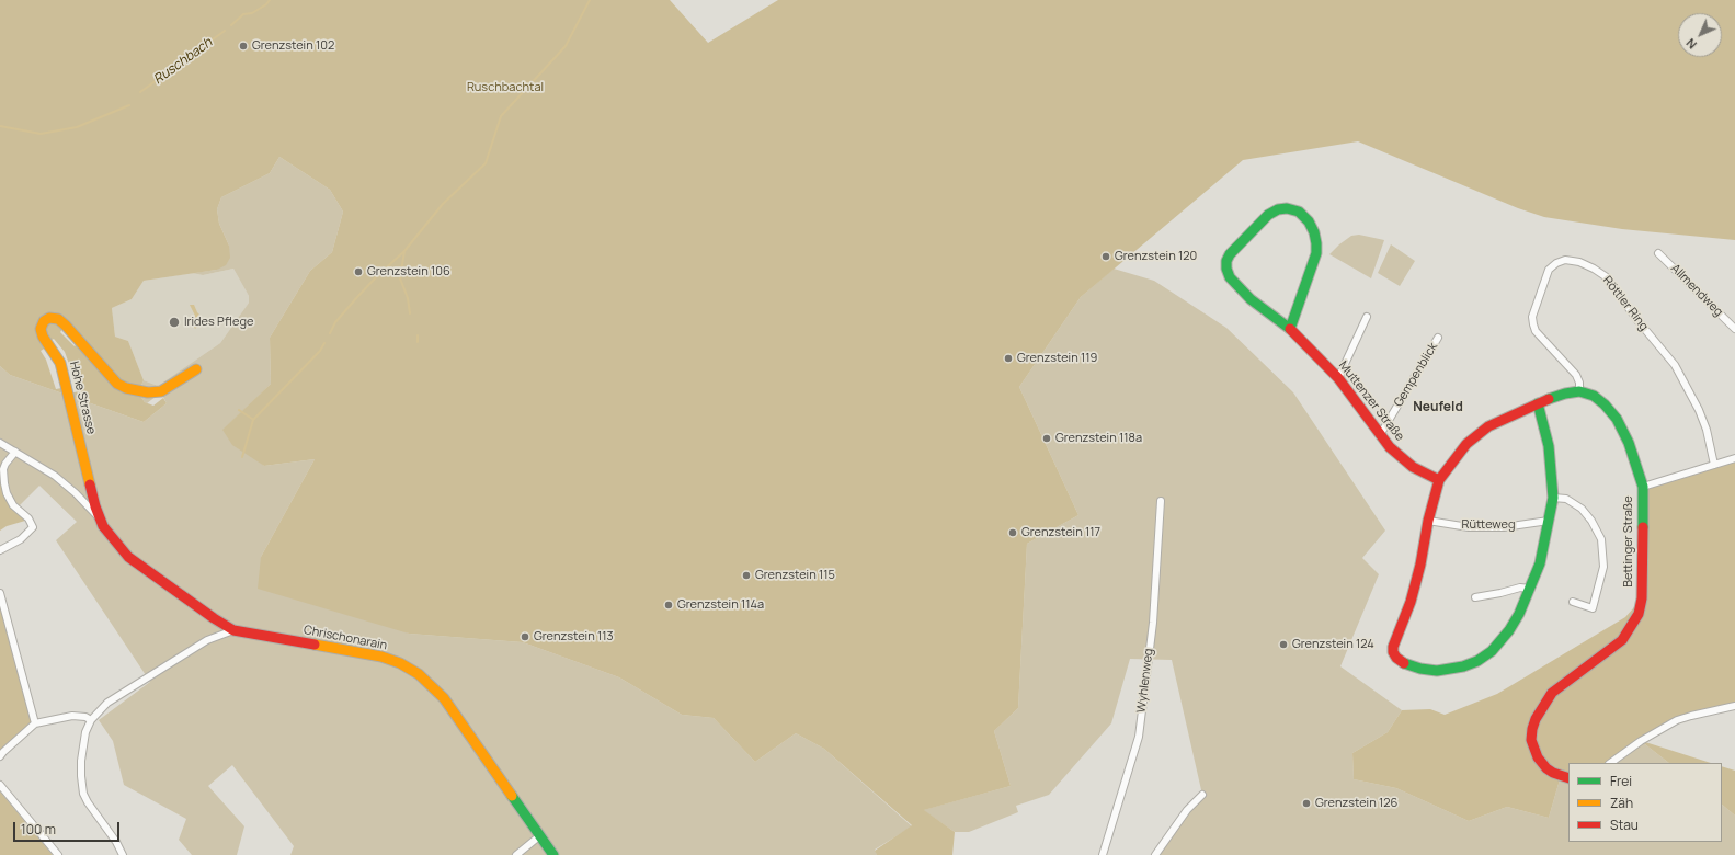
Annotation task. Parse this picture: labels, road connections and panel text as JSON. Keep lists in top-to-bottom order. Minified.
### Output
{"streets":{"street":["Allmendweg","Röttler Ring","Gempenblick","Hohe Strasse","Muttenzer Straße","Rütteweg","Bettinger Straße","Chrischonarain","Wyhlenweg"]},"crossings":[["Röttler Ring","Bettinger Straße"],["Gempenblick","Muttenzer Straße"],["Hohe Strasse","Chrischonarain"]],"districts":["Neufeld"],"water":["Ruschbach"],"parks":["Ruschbachtal"],"places":["Grenzstein 102","Grenzstein 120","Grenzstein 106","Irides Pflege","Grenzstein 119","Grenzstein 118a","Grenzstein 117","Grenzstein 115","Grenzstein 114a","Grenzstein 113","Grenzstein 124","Grenzstein 126"],"legend":["Frei","Zäh","Stau"],"scale_bar":"100 m","north":"bottom left"}
